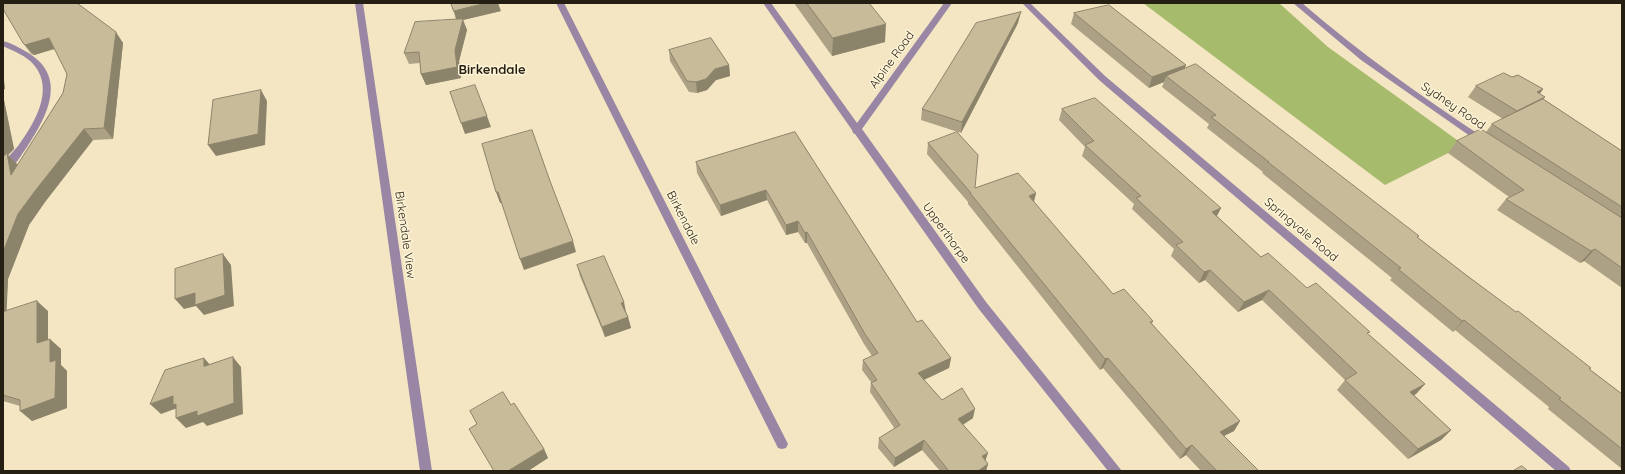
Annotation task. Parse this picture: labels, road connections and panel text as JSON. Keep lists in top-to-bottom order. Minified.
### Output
{"streets":{"street":["Alpine Road","Sydney Road","Birkendale","Springvale Road","Upperthorpe","Birkendale View"]},"crossings":[["Alpine Road","Upperthorpe"]],"districts":["Birkendale"]}
